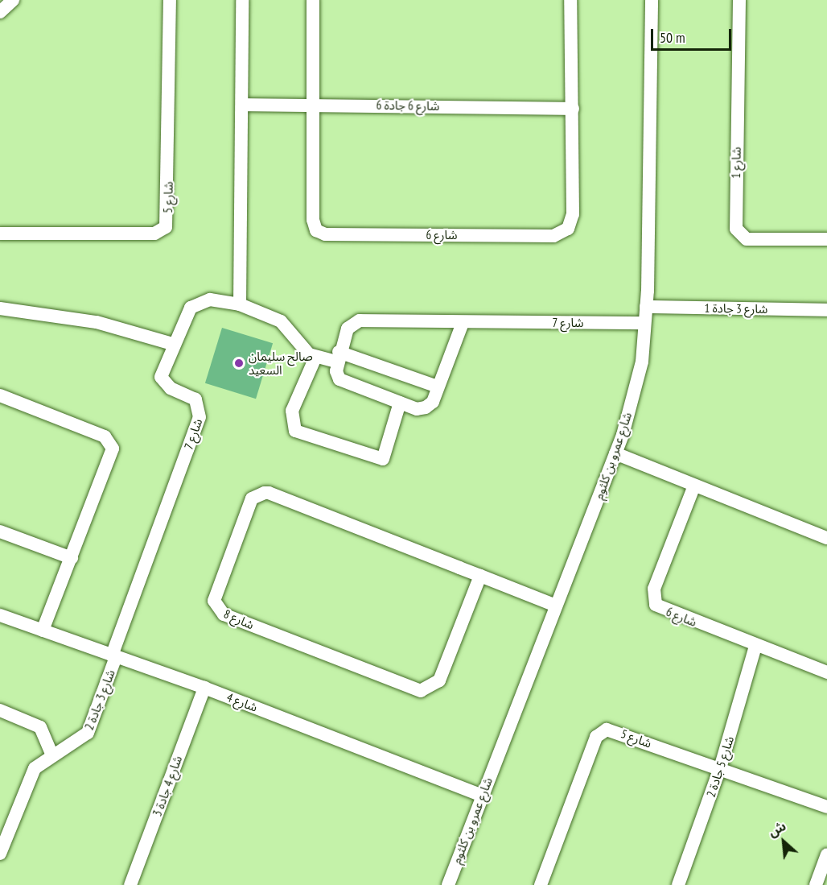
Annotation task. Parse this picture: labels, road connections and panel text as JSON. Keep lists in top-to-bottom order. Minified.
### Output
{"streets":{"street":["شارع 6 جادة 6","شارع 1","شارع 5","شارع 6","شارع 3 جادة 1","شارع 7","شارع عمرو بن كلثوم","شارع 8","شارع 3 جادة 2","شارع 4","شارع 5 جادة 2","شارع 4 جادة 3"]},"crossings":[["شارع 6 جادة 6","شارع 6"],["شارع 5","شارع 5 جادة 2"],["شارع 6","شارع 5 جادة 2"],["شارع 3 جادة 1","شارع عمرو بن كلثوم"],["شارع 7","شارع عمرو بن كلثوم"],["شارع 7","شارع 3 جادة 2"],["شارع 7","شارع 4"],["شارع عمرو بن كلثوم","شارع 8"],["شارع عمرو بن كلثوم","شارع 4"],["شارع 3 جادة 2","شارع 4"],["شارع 4","شارع 4 جادة 3"]],"places":["صالح سليمان السعيد"],"scale_bar":"50 m","north":"top left"}
